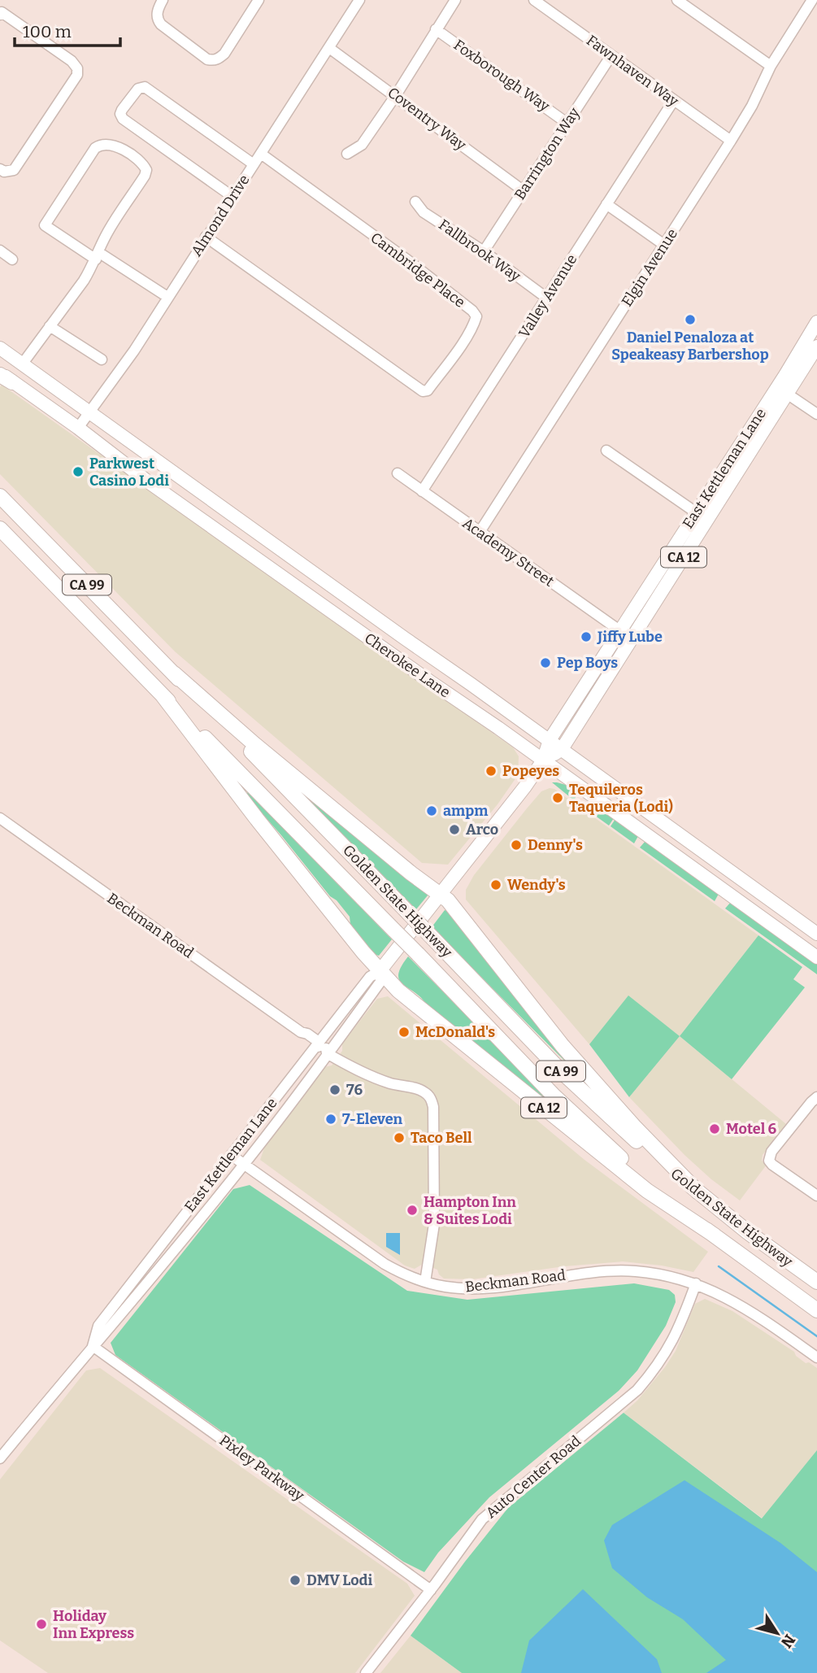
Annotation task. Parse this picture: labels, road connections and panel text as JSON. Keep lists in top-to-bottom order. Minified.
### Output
{"streets":{"highway":["CA 12","CA 99","Golden State Highway"],"main road":["East Kettleman Lane","Cherokee Lane"],"street":["Fawnhaven Way","Foxborough Way","Coventry Way","Barrington Way","Almond Drive","Fallbrook Way","Elgin Avenue","Cambridge Place","Valley Avenue","Academy Street","Beckman Road","Pixley Parkway","Auto Center Road"]},"crossings":[["Fawnhaven Way","Barrington Way"],["Fawnhaven Way","Elgin Avenue"],["Fawnhaven Way","Valley Avenue"],["Foxborough Way","Barrington Way"],["Coventry Way","Barrington Way"],["Coventry Way","Almond Drive"],["Barrington Way","Fallbrook Way"],["Almond Drive","Cambridge Place"],["Almond Drive","Cherokee Lane"],["Fallbrook Way","Valley Avenue"],["Elgin Avenue","Academy Street"],["Valley Avenue","Academy Street"],["East Kettleman Lane","Academy Street"],["East Kettleman Lane","CA 12"],["East Kettleman Lane","Cherokee Lane"],["East Kettleman Lane","Beckman Road"],["East Kettleman Lane","Pixley Parkway"],["CA 12","Golden State Highway"],["Beckman Road","Auto Center Road"],["Pixley Parkway","Auto Center Road"]],"places":["Daniel Penaloza at Speakeasy Barbershop","Parkwest Casino Lodi","Jiffy Lube","Pep Boys","Popeyes","Tequileros Taqueria (Lodi)","ampm","Arco","Denny's","Wendy's","McDonald's","76","7-Eleven","Motel 6","Taco Bell","Hampton Inn & Suites Lodi","DMV Lodi","Holiday Inn Express"],"scale_bar":"100 m","north":"bottom right"}
